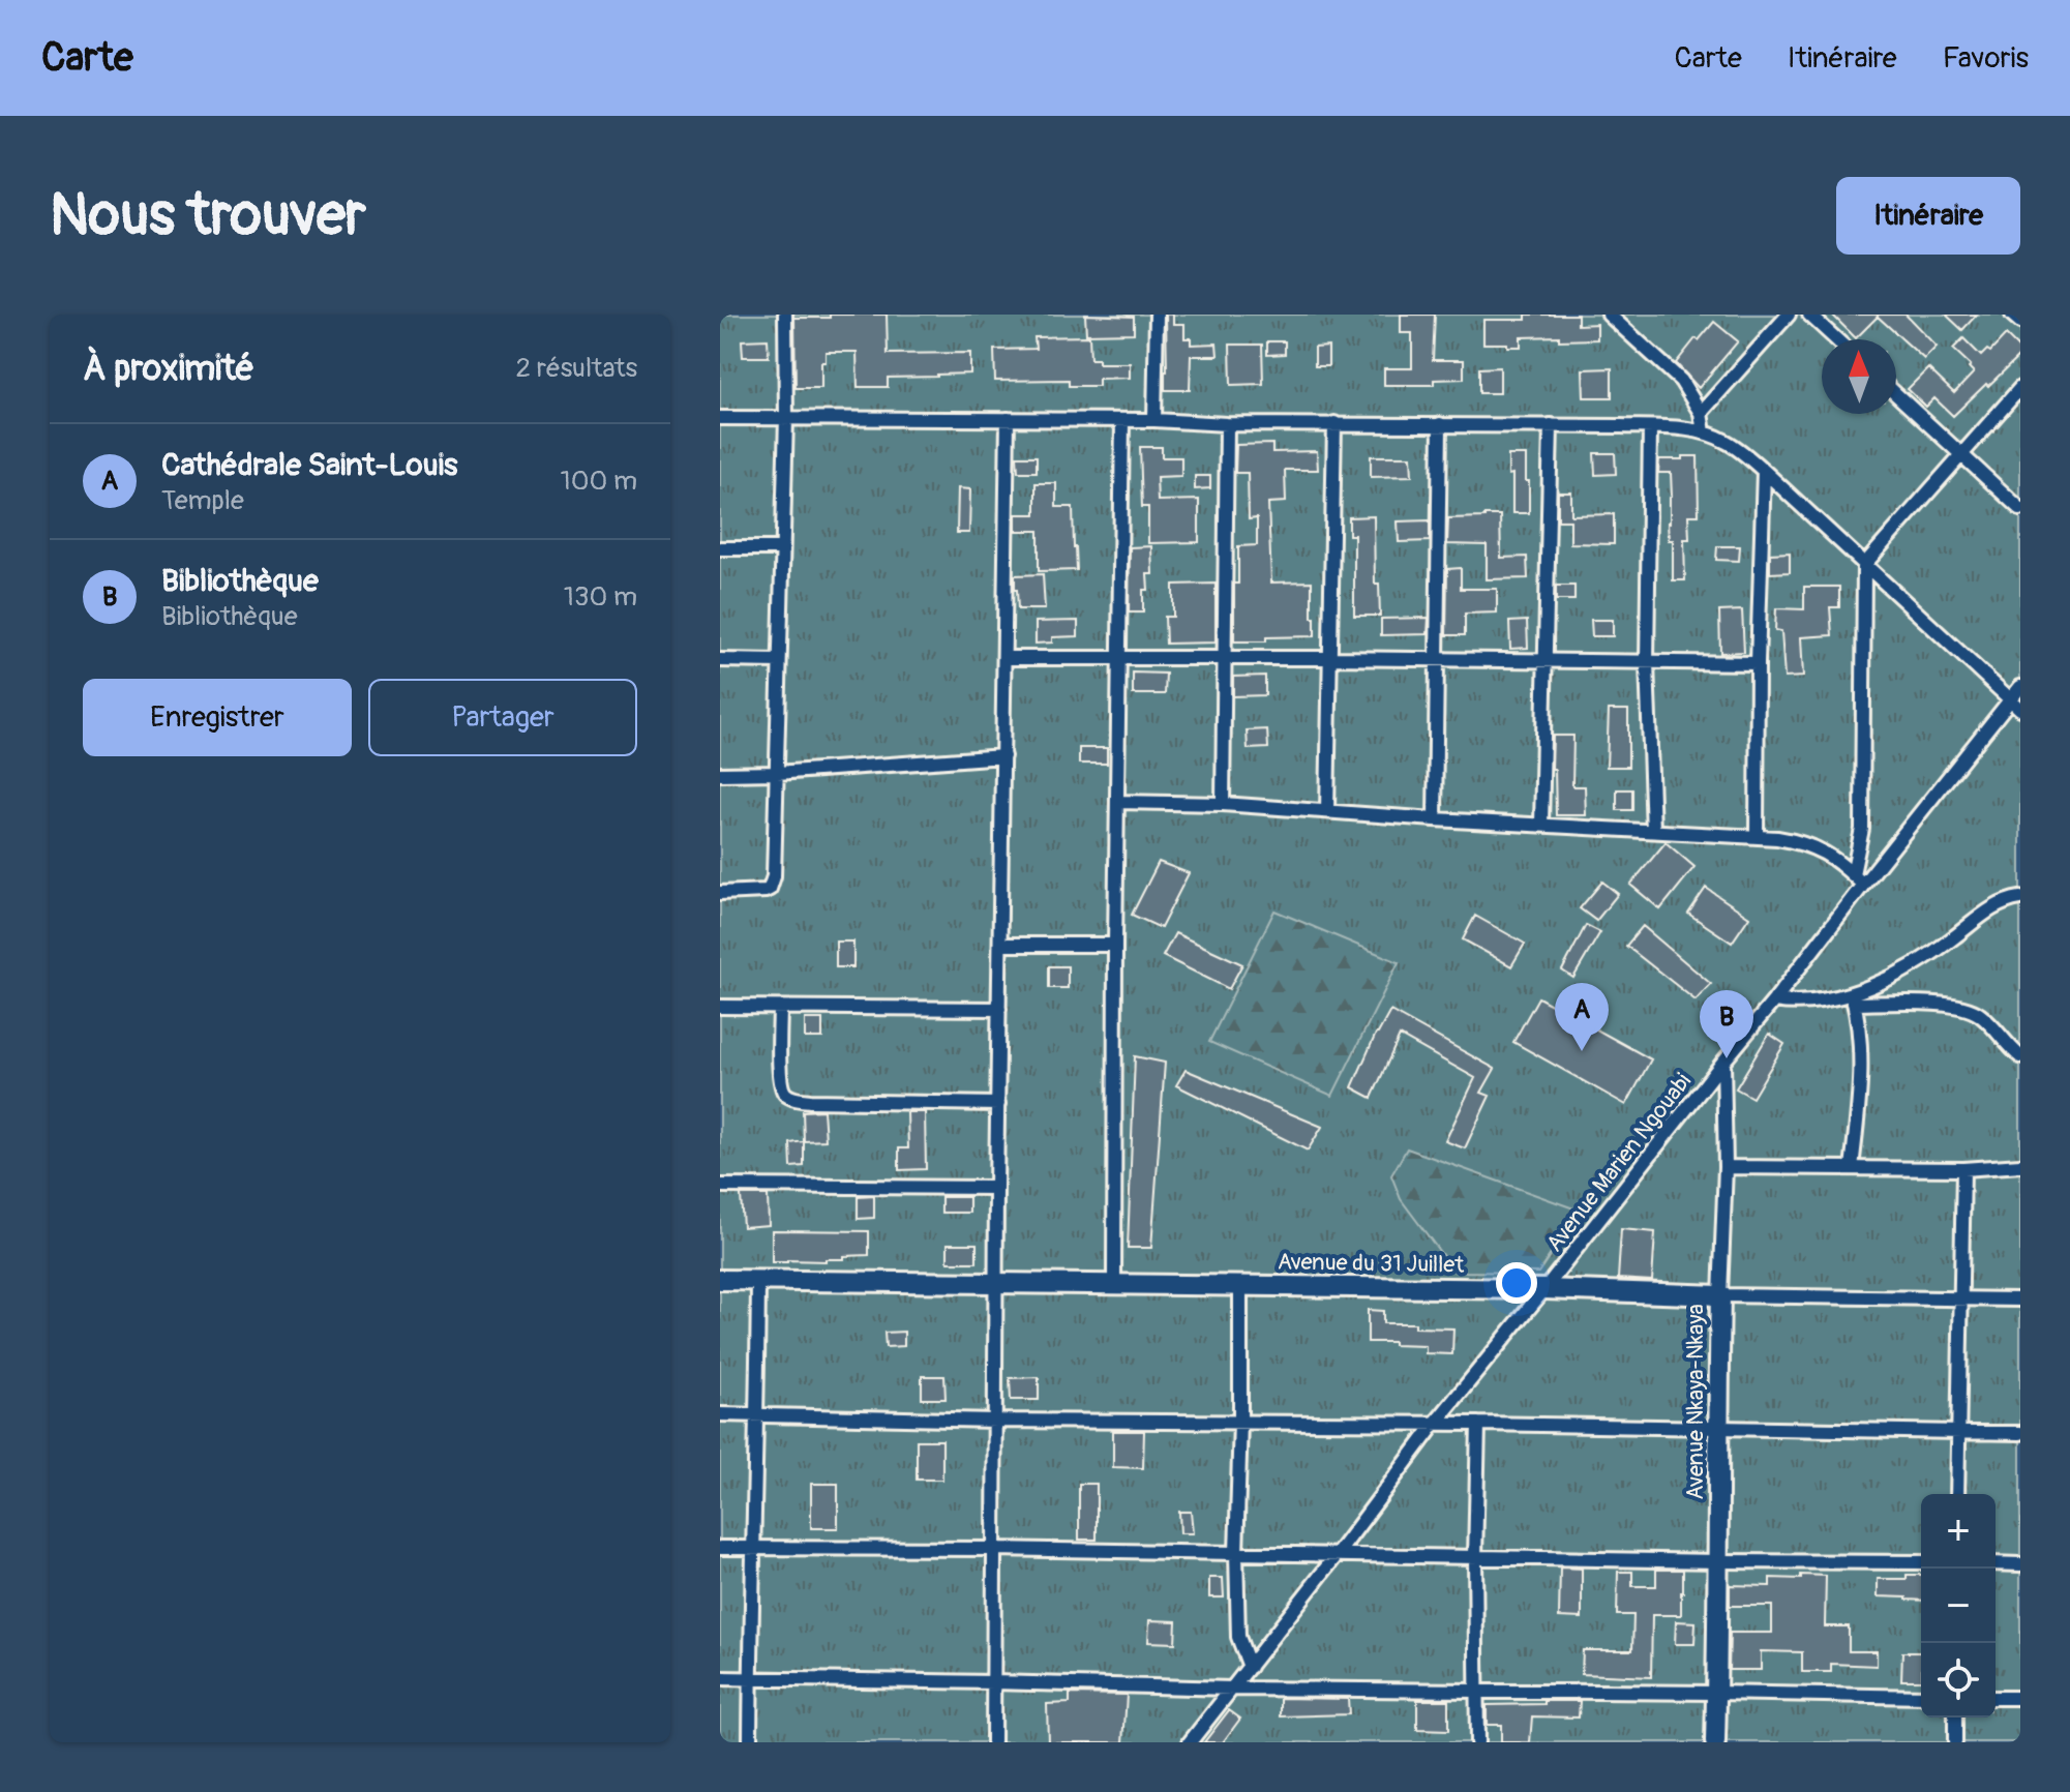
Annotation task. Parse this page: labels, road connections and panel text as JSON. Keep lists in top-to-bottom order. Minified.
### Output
{"streets":{"street":["Avenue Marien Ngouabi","Avenue du 31 Juillet","Avenue Nkaya-Nkaya"]},"crossings":[["Avenue Marien Ngouabi","Avenue du 31 Juillet"],["Avenue Marien Ngouabi","Avenue Nkaya-Nkaya"],["Avenue du 31 Juillet","Avenue Nkaya-Nkaya"]],"north":"top","page":{"header":"Carte","nav":["Carte","Itinéraire","Favoris"],"buttons":["Itinéraire",["Enregistrer","Partager"]],"title":"Nous trouver","heading":["À proximité","2 résultats"],"list":[{"mark":"A","name":"Cathédrale Saint-Louis","note":"Temple","value":"100 m"},{"mark":"B","name":"Bibliothèque","note":"Bibliothèque","value":"130 m"}],"pins":["A","B"],"map_buttons":["+","−"]}}
